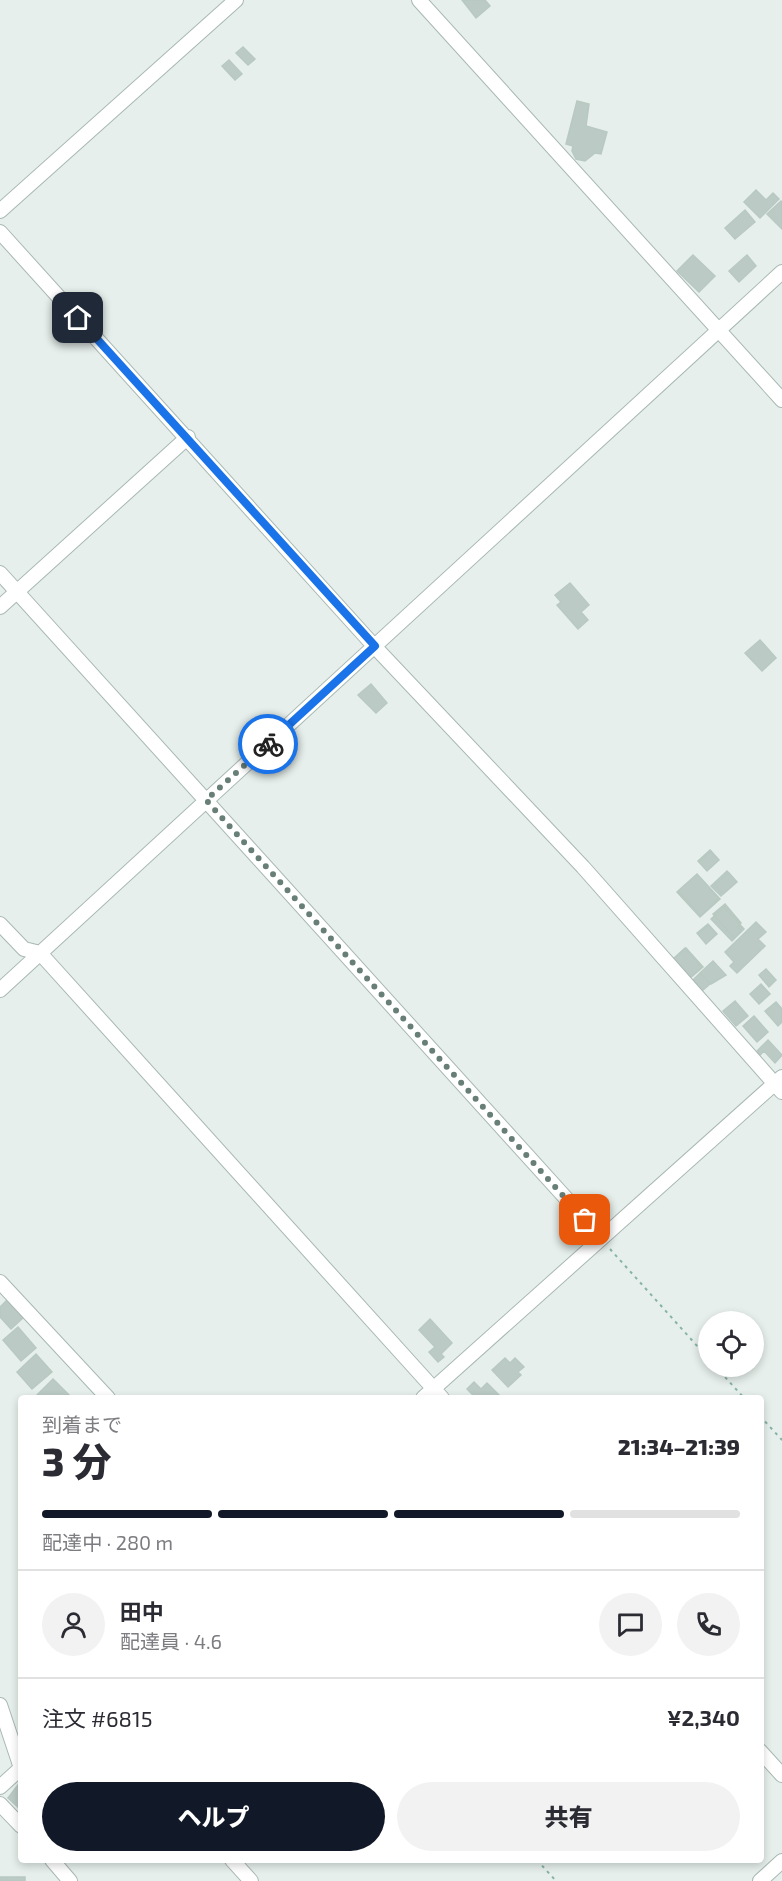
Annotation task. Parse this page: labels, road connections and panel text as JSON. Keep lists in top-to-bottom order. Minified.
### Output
{"page":{"heading":["3 分","到着まで","21:34–21:39"],"panel":["田中","配達員 · 4.6","注文 #6815","¥2,340"],"bar":"配達中 · 280 m","buttons":["ヘルプ","共有"]}}
